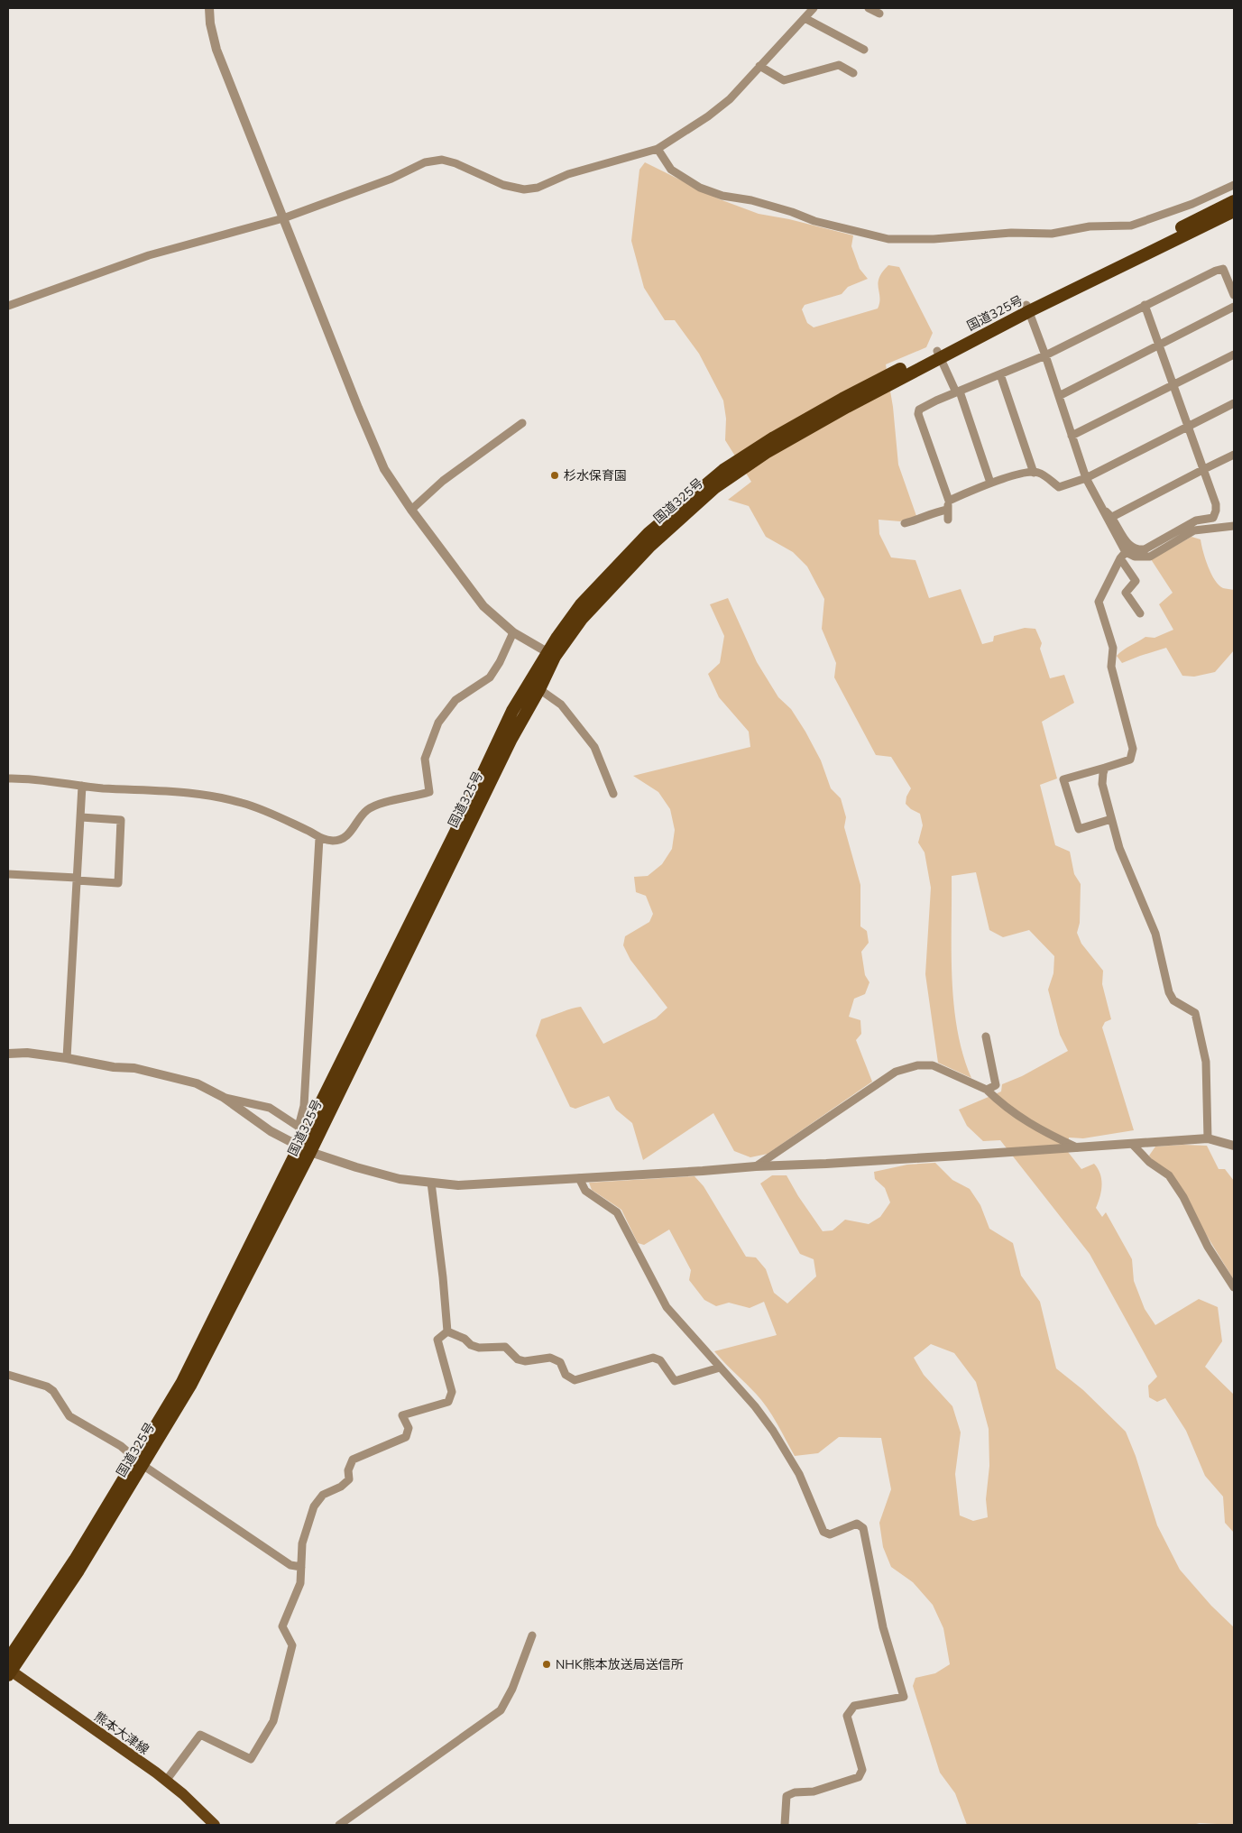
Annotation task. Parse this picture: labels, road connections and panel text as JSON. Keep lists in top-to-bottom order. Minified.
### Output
{"streets":{"highway":["国道325号"],"main road":["熊本大津線"]},"crossings":[["国道325号","熊本大津線"]],"places":["杉水保育園","NHK熊本放送局送信所"]}
